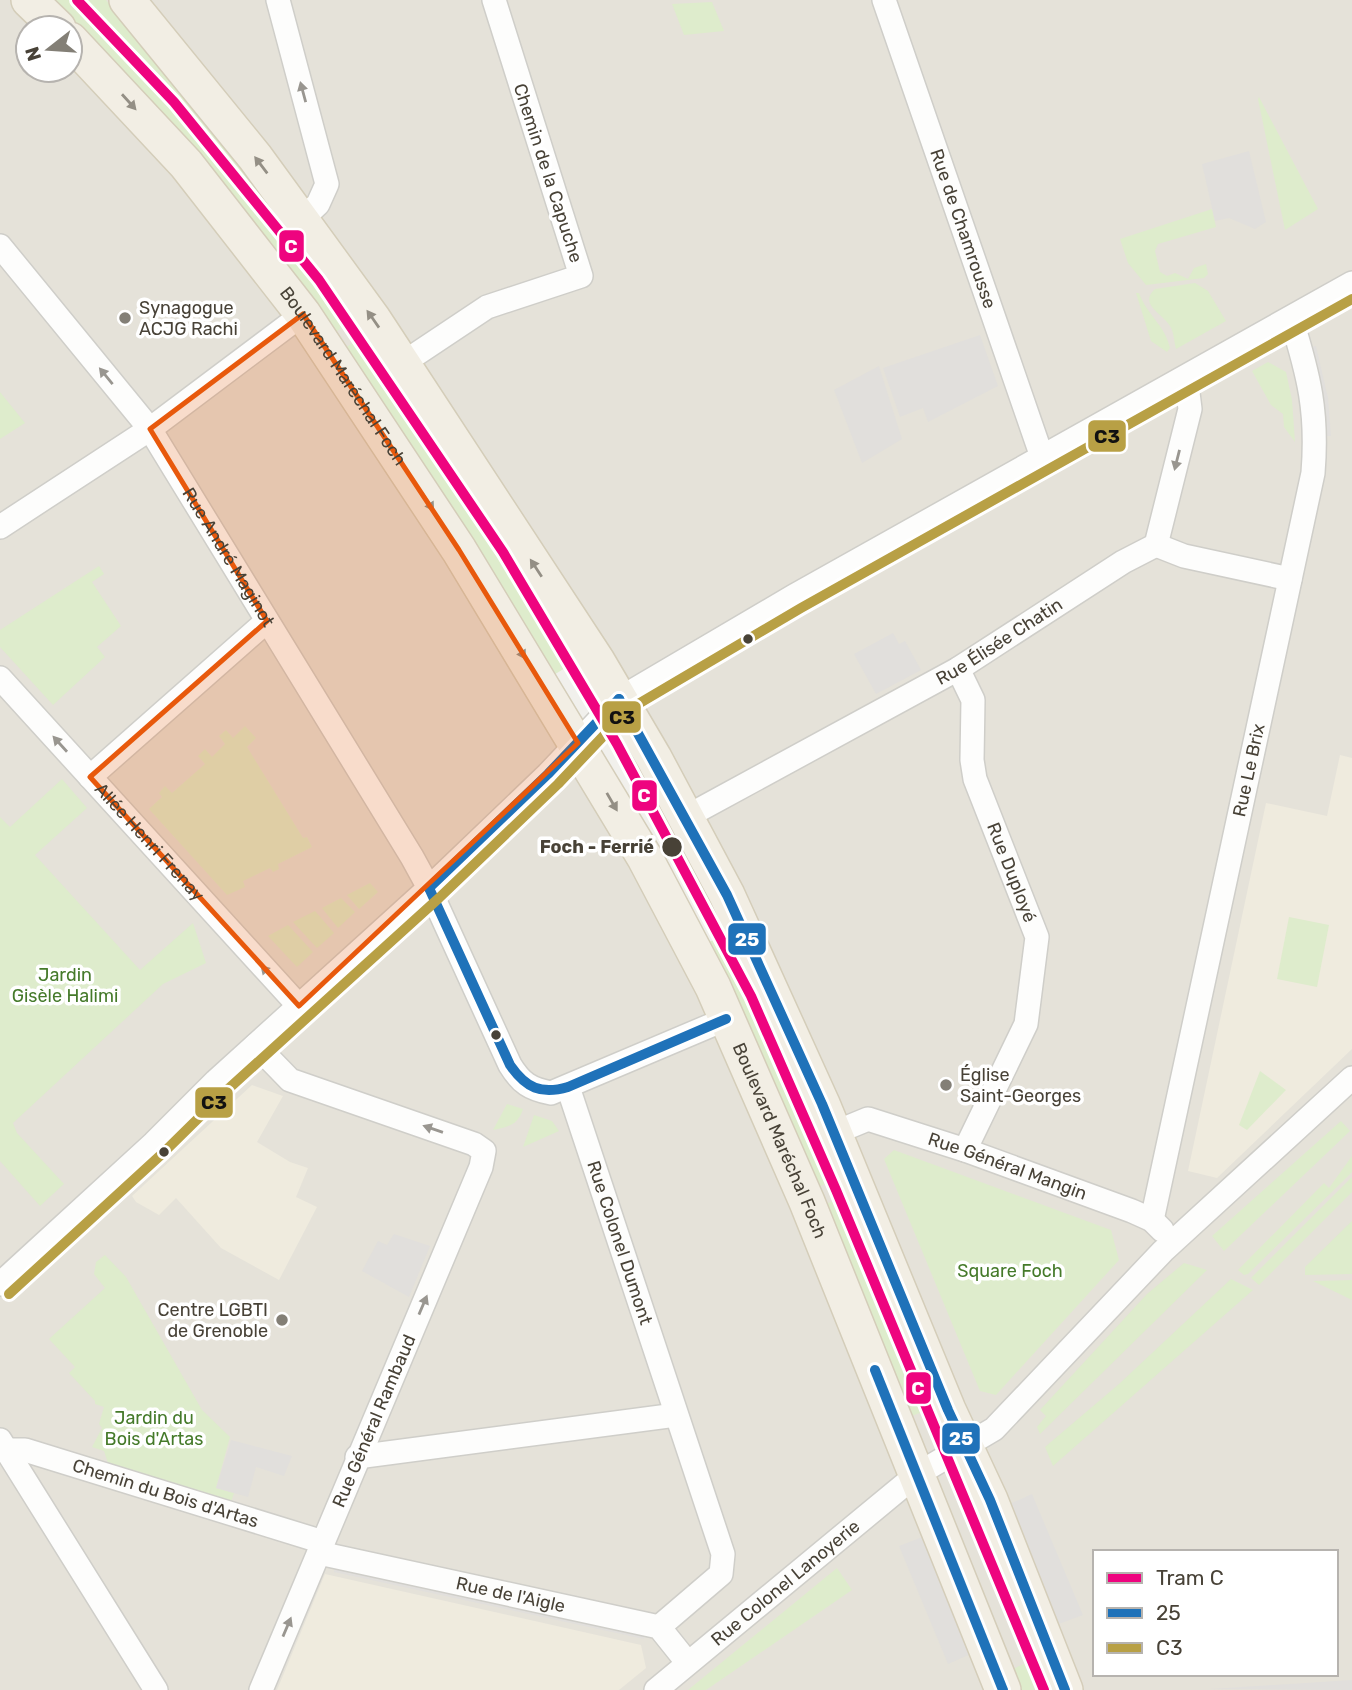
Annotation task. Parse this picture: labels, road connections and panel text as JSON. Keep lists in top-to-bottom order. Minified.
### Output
{"streets":{"main road":["Boulevard Maréchal Foch"],"street":["Chemin de la Capuche","Rue de Chamrousse","Rue André Maginot","Rue Élisée Chatin","Rue Le Brix","Allée Henri Frenay","Rue Duployé","Rue Général Mangin","Rue Colonel Dumont","Rue Général Rambaud","Chemin du Bois d'Artas","Rue Colonel Lanoyerie","Rue de l'Aigle"]},"crossings":[["Boulevard Maréchal Foch","Rue Colonel Lanoyerie"],["Rue Élisée Chatin","Rue Duployé"],["Rue Le Brix","Rue Général Mangin"],["Rue Duployé","Rue Général Mangin"],["Rue Colonel Dumont","Rue de l'Aigle"],["Rue Général Rambaud","Chemin du Bois d'Artas"],["Rue Général Rambaud","Rue de l'Aigle"],["Chemin du Bois d'Artas","Rue de l'Aigle"]],"one_way":["Allée Henri Frenay"],"parks":["Jardin Gisèle Halimi","Square Foch","Jardin du Bois d'Artas"],"places":["Synagogue ACJG Rachi","Foch - Ferrié","Église Saint-Georges","Centre LGBTI de Grenoble"],"lines":["tram line C","transit line C3","transit line 25"],"legend":["Tram C","25","C3"],"north":"left"}
